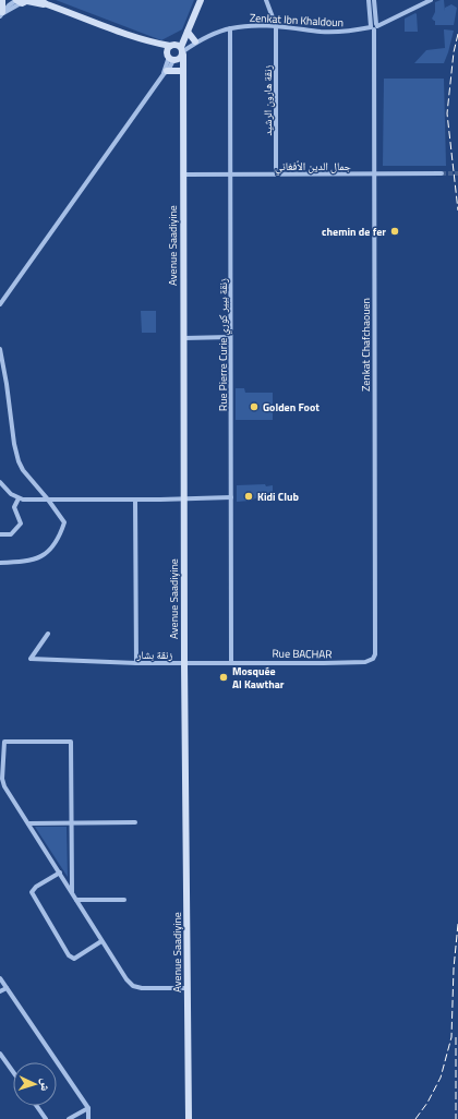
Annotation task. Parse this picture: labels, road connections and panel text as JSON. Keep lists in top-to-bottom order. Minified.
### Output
{"streets":{"main road":["Avenue Saadiyine"],"street":["Zenkat Ibn Khaldoun","زنقة هارون الرشيد","جمال الدين الأفغاني","Rue Pierre Curie زنقة بيير كوري","Zenkat Chafchaouen","Rue BACHAR","زنقة بشار"]},"crossings":[["Zenkat Ibn Khaldoun","زنقة هارون الرشيد"],["Zenkat Ibn Khaldoun","Avenue Saadiyine"],["Zenkat Ibn Khaldoun","Rue Pierre Curie زنقة بيير كوري"],["Zenkat Ibn Khaldoun","Zenkat Chafchaouen"],["زنقة هارون الرشيد","جمال الدين الأفغاني"],["جمال الدين الأفغاني","Avenue Saadiyine"],["جمال الدين الأفغاني","Rue Pierre Curie زنقة بيير كوري"],["جمال الدين الأفغاني","Zenkat Chafchaouen"],["Avenue Saadiyine","زنقة بشار"],["Rue Pierre Curie زنقة بيير كوري","Rue BACHAR"],["Rue Pierre Curie زنقة بيير كوري","زنقة بشار"],["Zenkat Chafchaouen","Rue BACHAR"],["Rue BACHAR","زنقة بشار"]],"places":["chemin de fer","Golden Foot","Kidi Club","Mosquée Al Kawthar"],"north":"right"}
